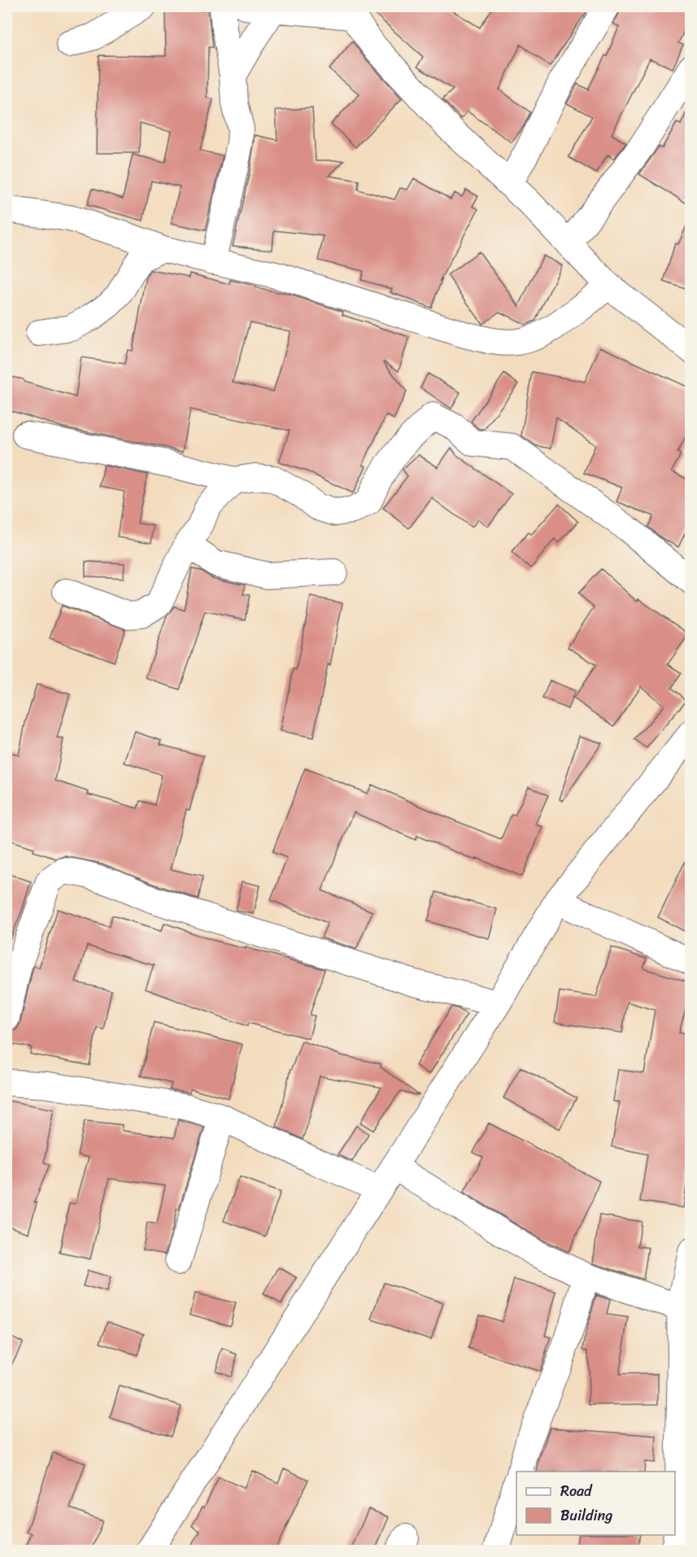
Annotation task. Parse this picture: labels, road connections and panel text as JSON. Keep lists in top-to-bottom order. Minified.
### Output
{"legend":["Road","Building"]}
